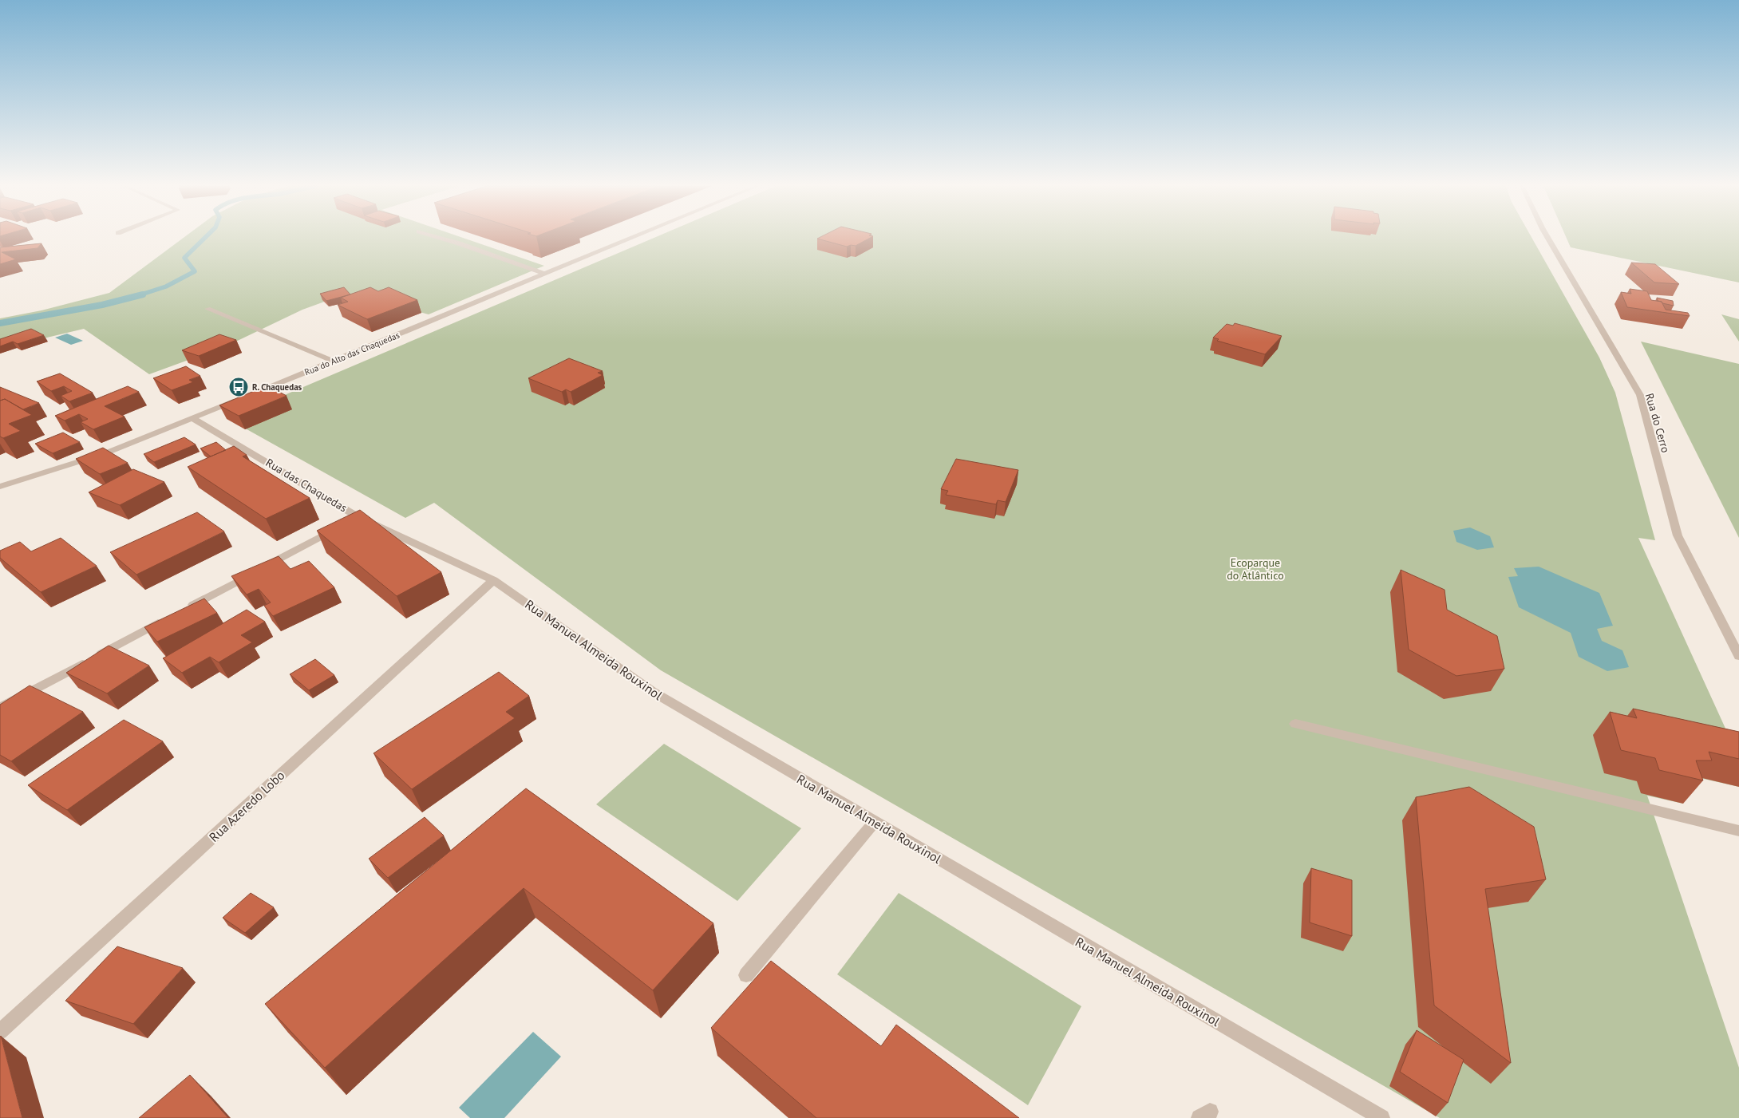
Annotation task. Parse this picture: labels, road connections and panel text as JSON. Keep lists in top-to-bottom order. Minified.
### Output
{"streets":{"street":["Rua do Alto das Chaquedas","Rua do Cerro","Rua das Chaquedas","Rua Manuel Almeida Rouxinol","Rua Azeredo Lobo"]},"crossings":[["Rua das Chaquedas","Rua Manuel Almeida Rouxinol"],["Rua Manuel Almeida Rouxinol","Rua Azeredo Lobo"]],"parks":["Ecoparque do Atlântico"],"places":{"bus stop":["R. Chaquedas"]}}
